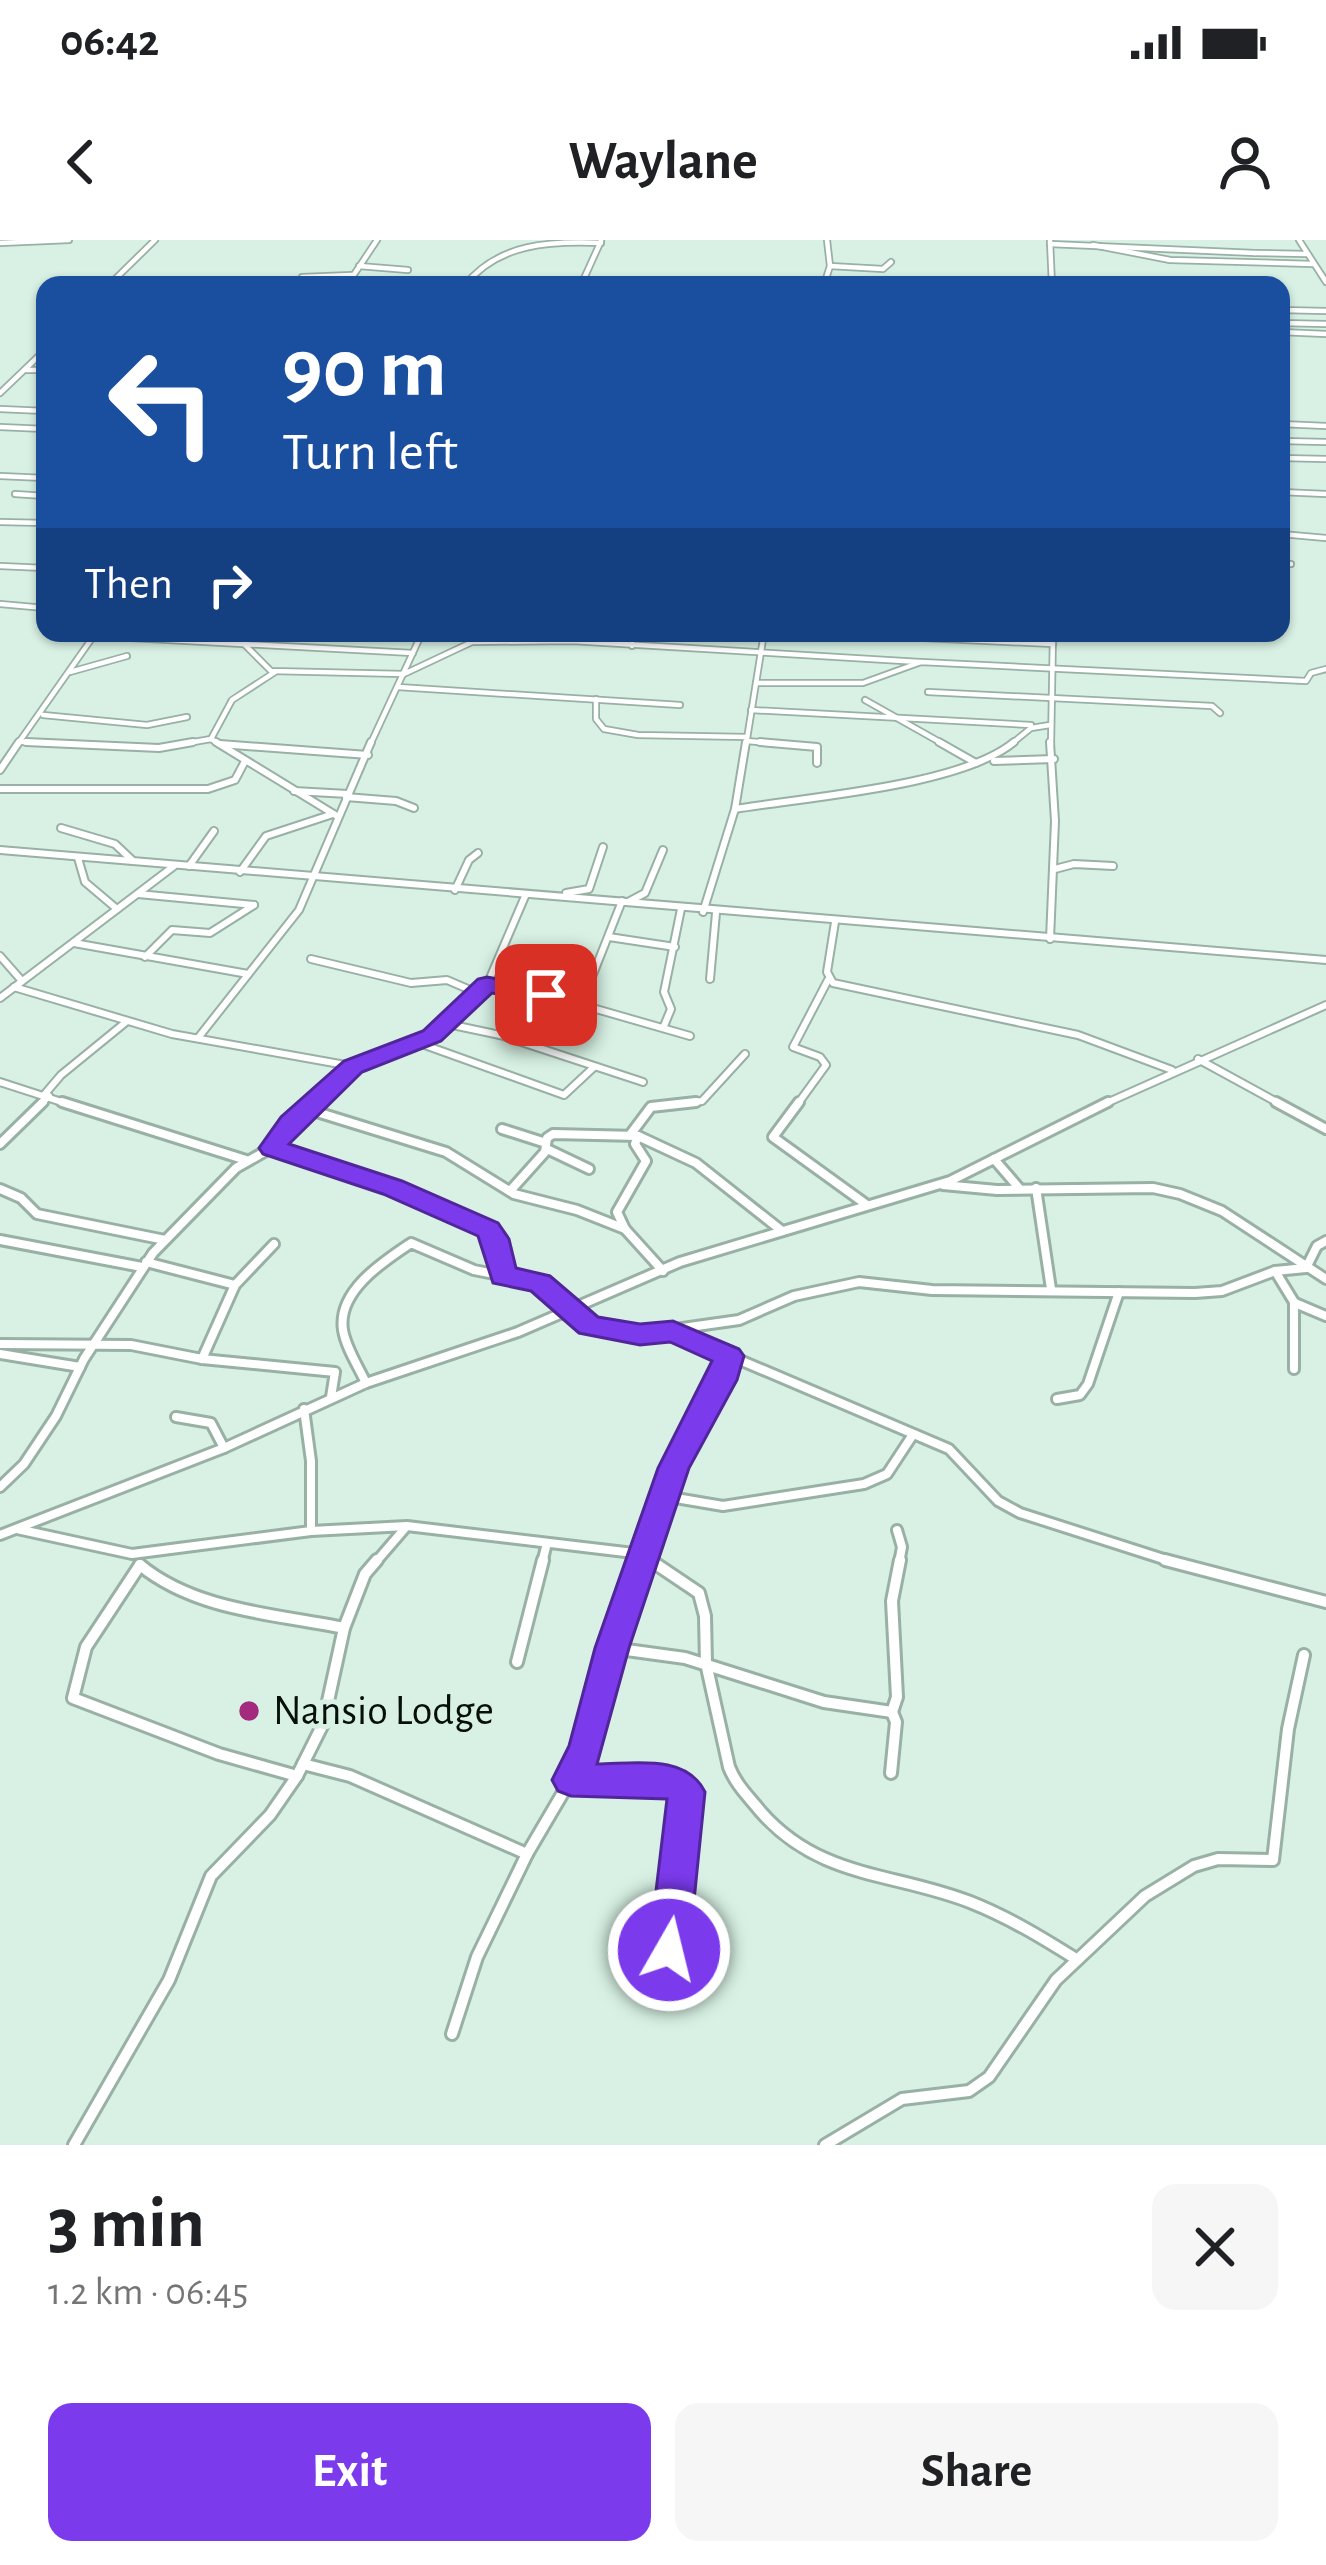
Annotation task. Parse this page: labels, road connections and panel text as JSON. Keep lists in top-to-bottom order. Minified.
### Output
{"places":["Nansio Lodge"],"page":{"status":"06:42","header":"Waylane","turn":["90 m","Turn left"],"then":"Then","heading":["3 min","1.2 km · 06:45"],"buttons":["Exit","Share"]}}
